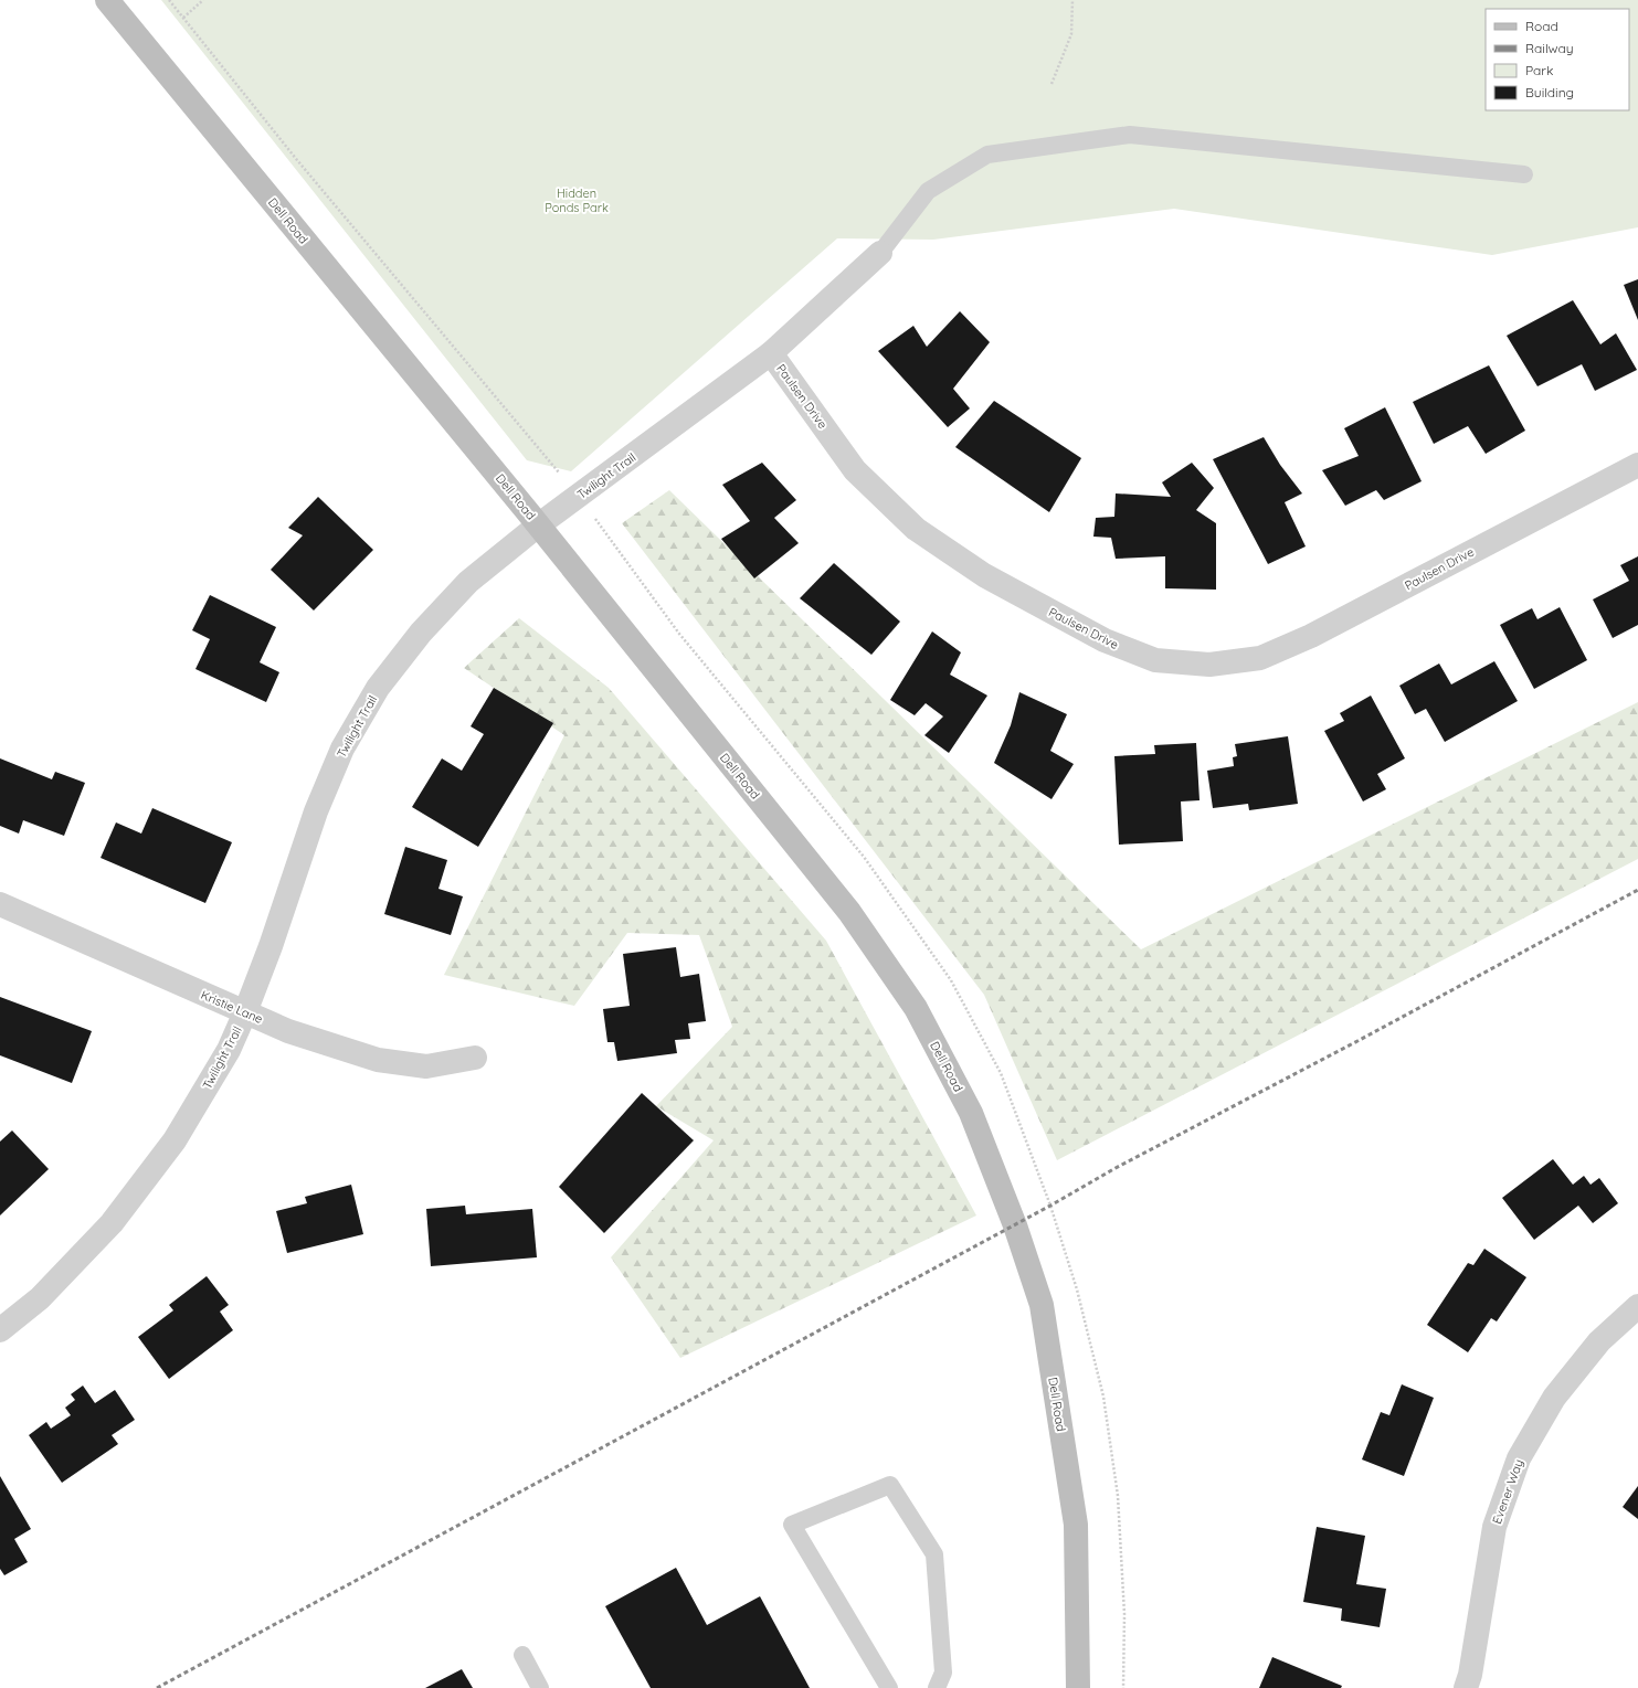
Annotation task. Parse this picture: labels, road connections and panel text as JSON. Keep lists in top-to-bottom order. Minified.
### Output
{"streets":{"street":["Dell Road","Paulsen Drive","Twilight Trail","Kristie Lane","Evener Way"]},"crossings":[["Dell Road","Twilight Trail"],["Paulsen Drive","Twilight Trail"],["Twilight Trail","Kristie Lane"]],"parks":["Hidden Ponds Park"],"legend":["Road","Railway","Park","Building"]}
